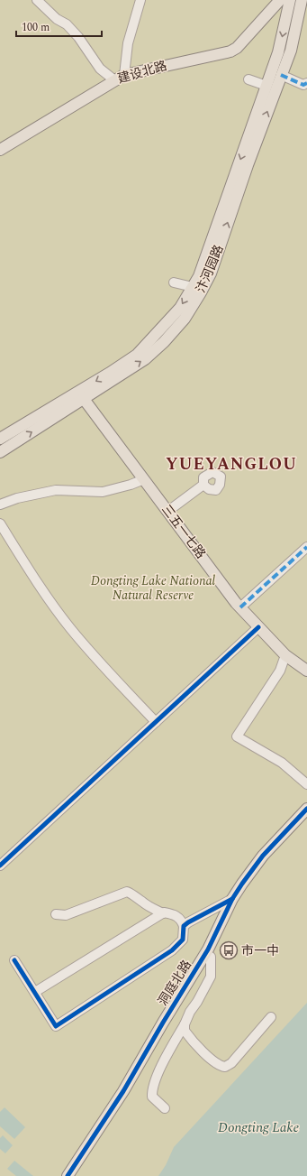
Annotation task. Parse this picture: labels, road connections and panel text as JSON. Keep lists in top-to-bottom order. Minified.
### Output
{"streets":{"main road":["建设北路","汴河园路","三五一七路","洞庭北路"]},"crossings":[["汴河园路","三五一七路"]],"districts":["YUEYANGLOU"],"water":["Dongting Lake"],"parks":["Dongting Lake National Natural Reserve"],"places":{"bus stop":["市一中"]},"scale_bar":"100 m"}
